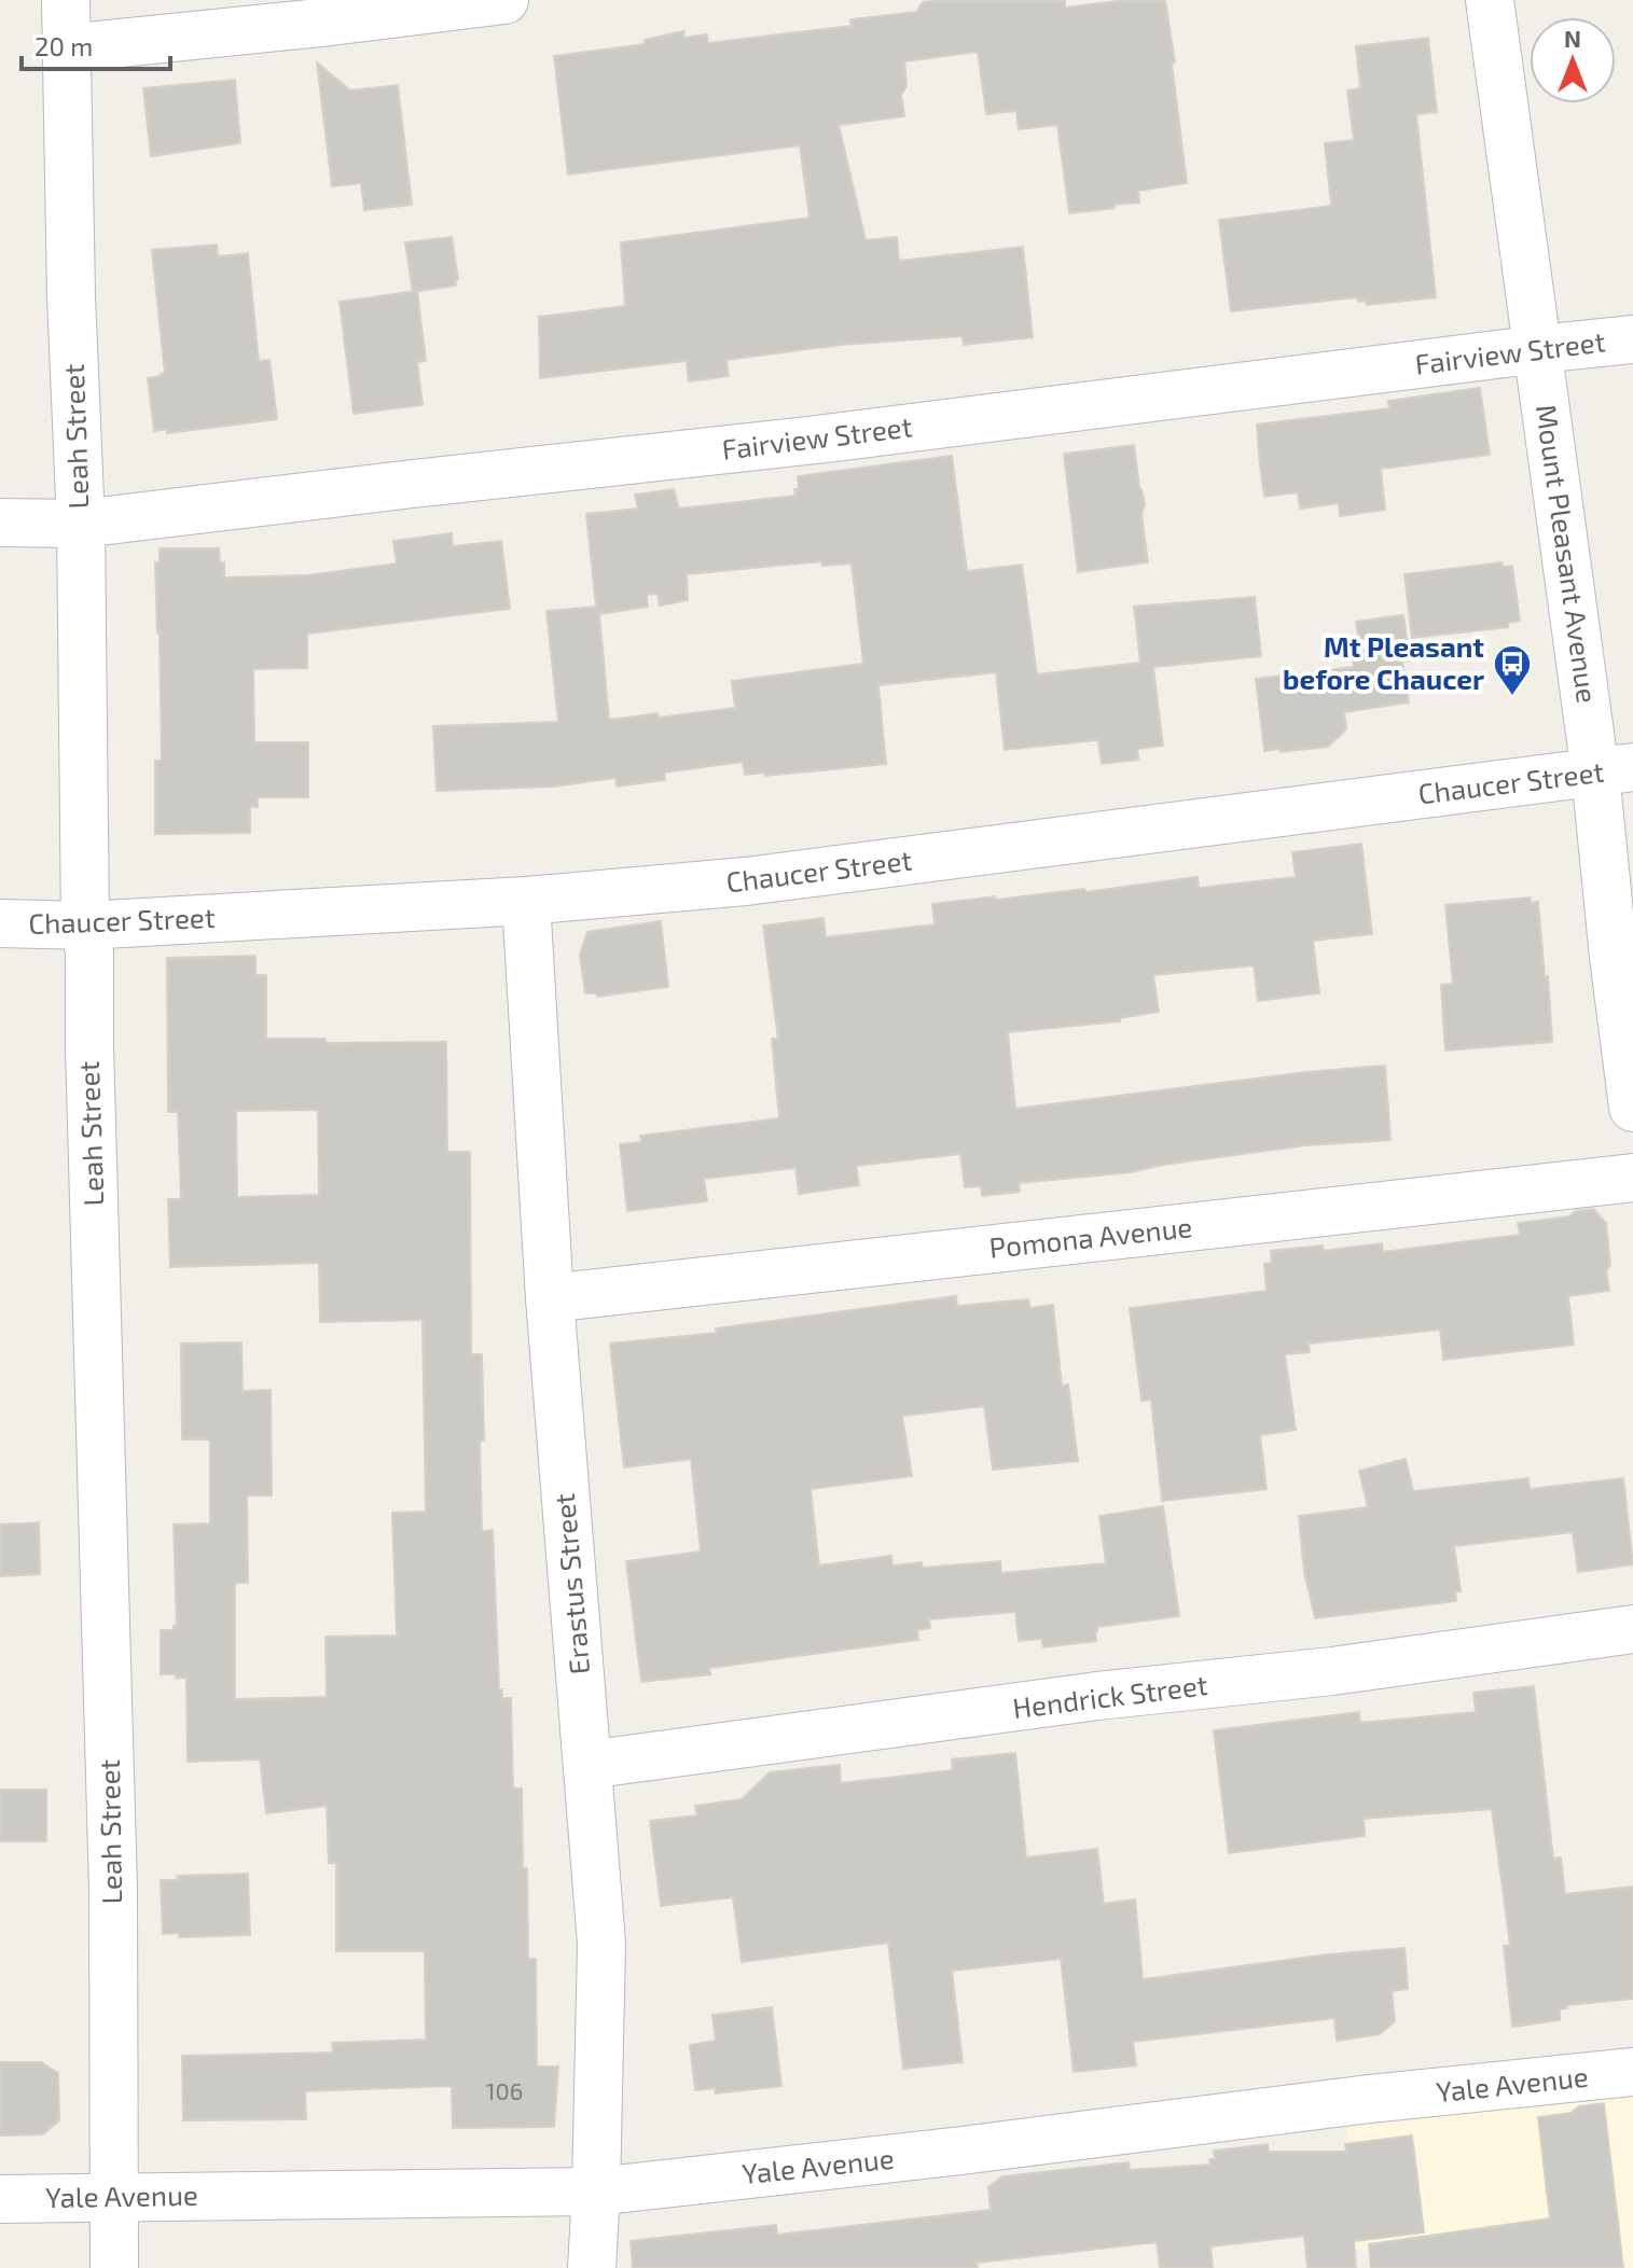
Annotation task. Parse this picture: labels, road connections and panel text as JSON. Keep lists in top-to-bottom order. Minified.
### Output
{"streets":{"street":["Fairview Street","Leah Street","Mount Pleasant Avenue","Chaucer Street","Pomona Avenue","Erastus Street","Hendrick Street","Yale Avenue"]},"crossings":[["Fairview Street","Leah Street"],["Fairview Street","Mount Pleasant Avenue"],["Leah Street","Chaucer Street"],["Leah Street","Yale Avenue"],["Mount Pleasant Avenue","Chaucer Street"],["Chaucer Street","Erastus Street"],["Pomona Avenue","Erastus Street"],["Erastus Street","Hendrick Street"],["Erastus Street","Yale Avenue"]],"places":{"bus stop":["Mt Pleasant before Chaucer"]},"house_numbers":["106"],"scale_bar":"20 m","north":"top"}
